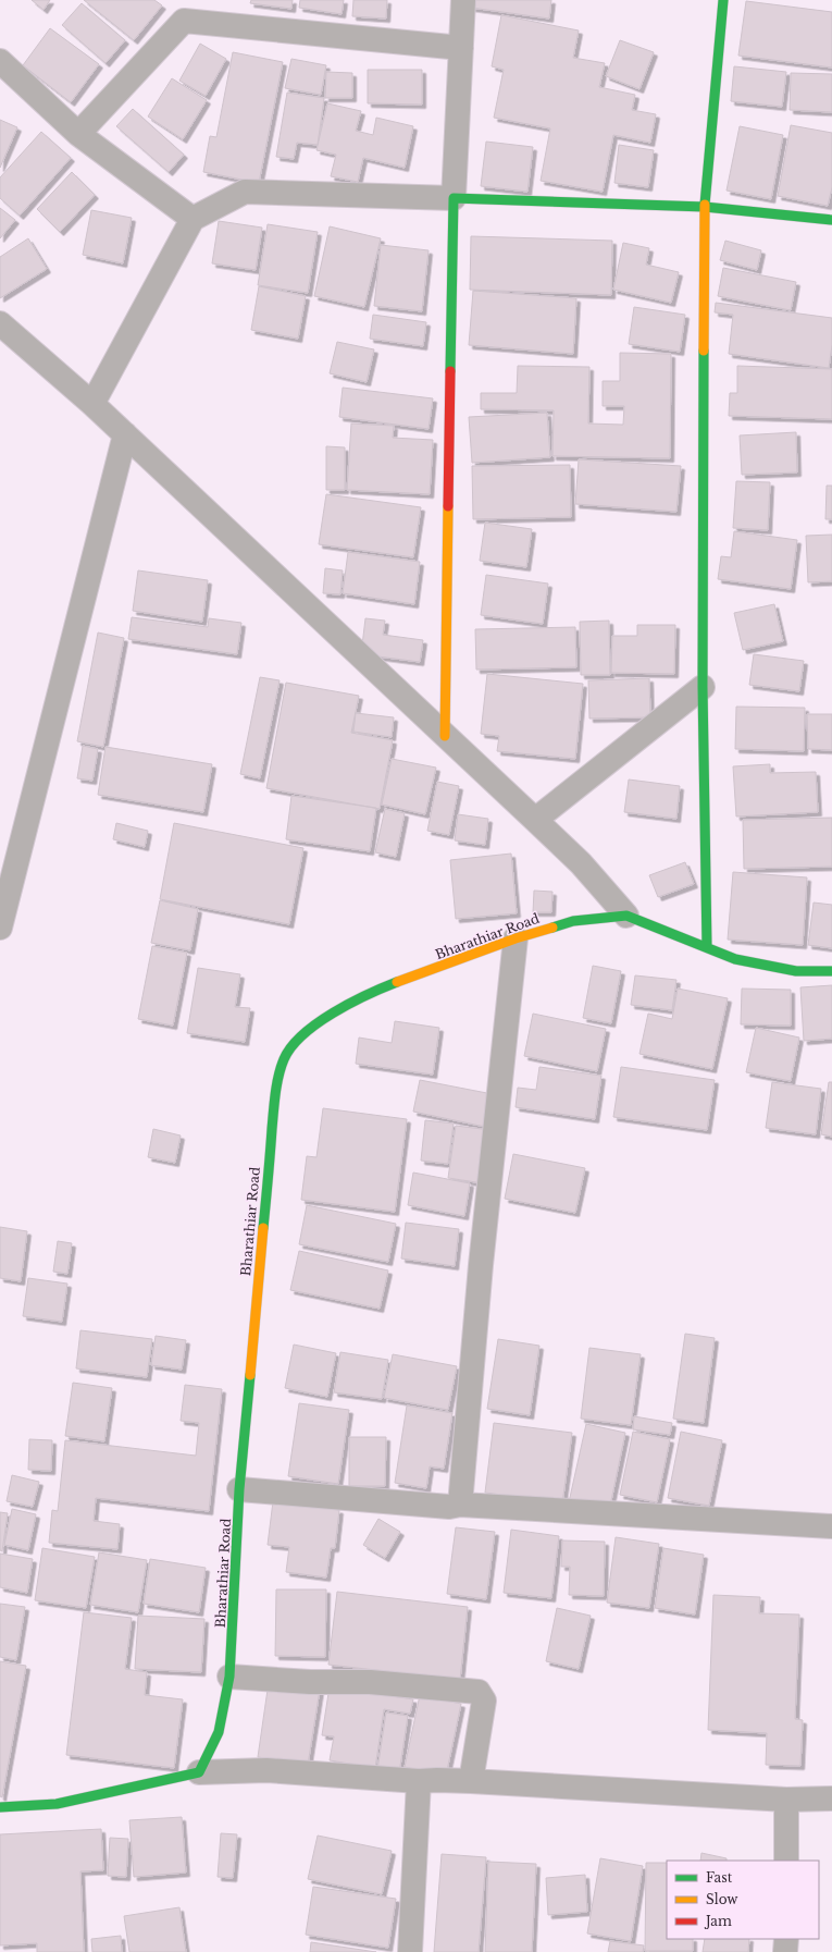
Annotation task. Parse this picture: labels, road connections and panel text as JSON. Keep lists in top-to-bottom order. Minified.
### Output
{"streets":{"street":["Bharathiar Road"]},"legend":["Fast","Slow","Jam"]}
